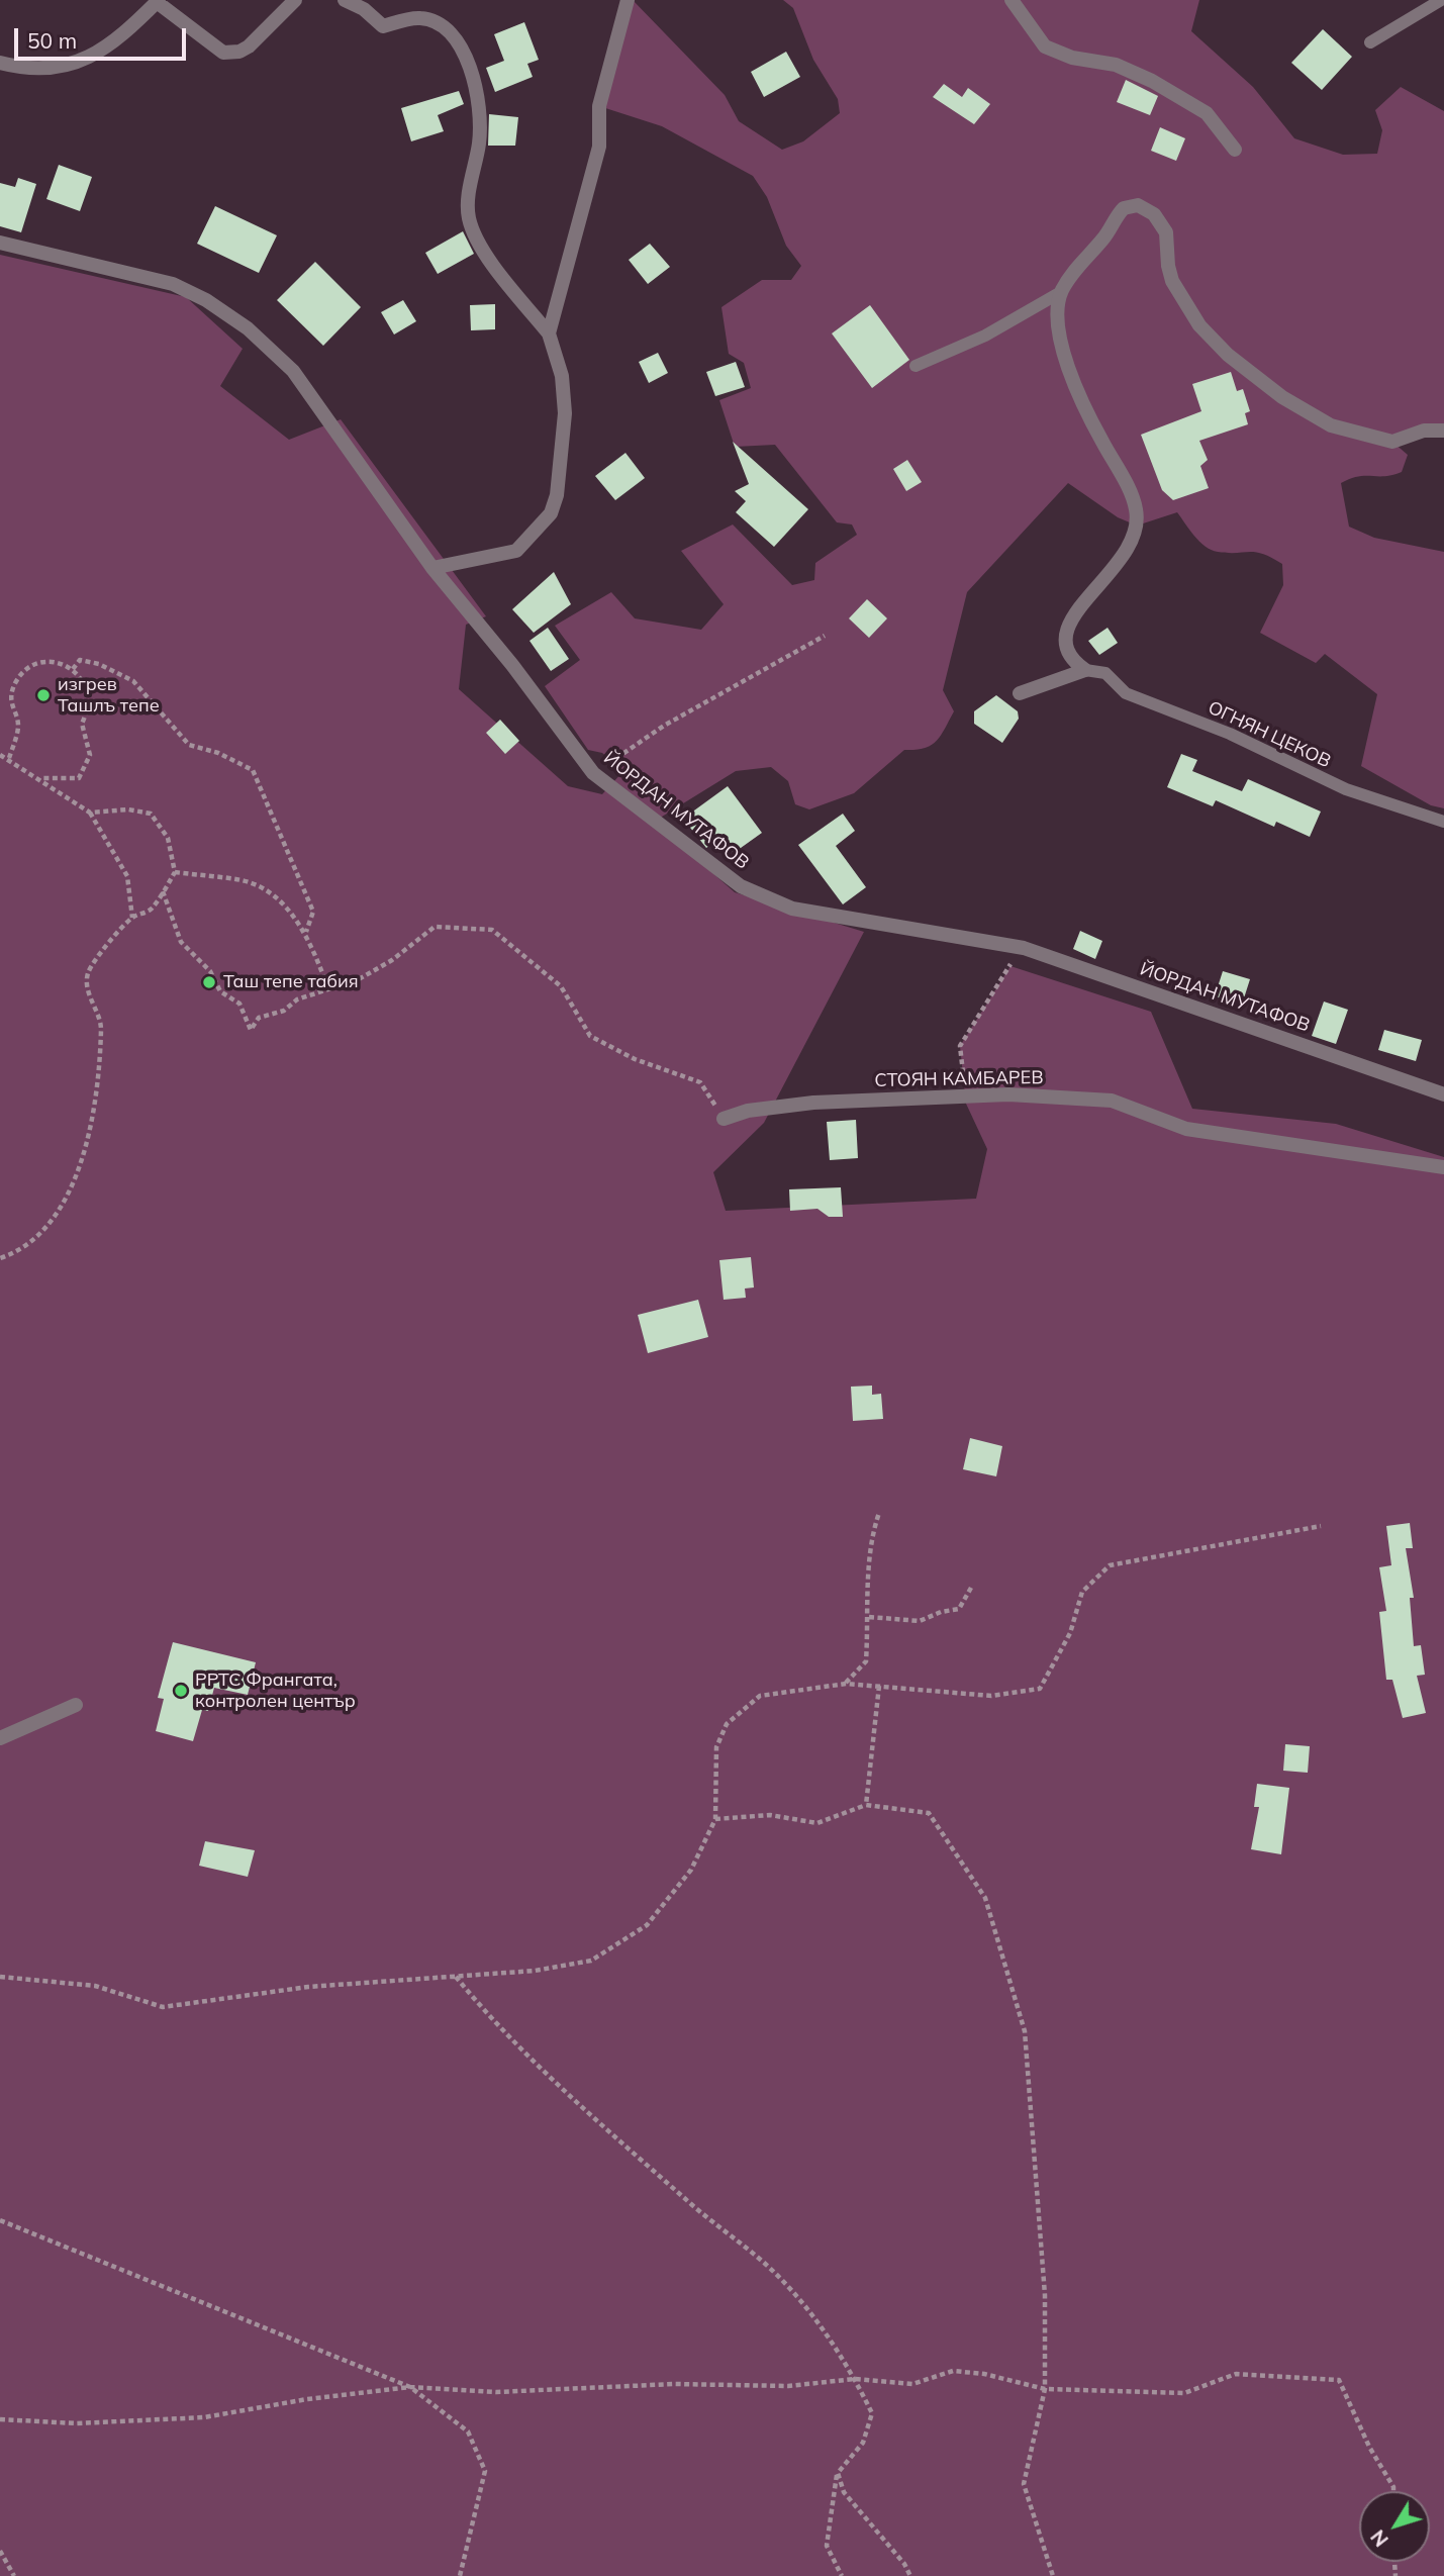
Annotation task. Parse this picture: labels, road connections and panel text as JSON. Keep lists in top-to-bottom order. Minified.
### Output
{"streets":{"street":["ЙОРДАН МУТАФОВ","СТОЯН КАМБАРЕВ"],"lane":["ОГНЯН ЦЕКОВ"]},"places":["изгрев Ташлъ тепе","Таш тепе табия","РРТС Франгата, контролен център"],"scale_bar":"50 m","north":"bottom left"}
